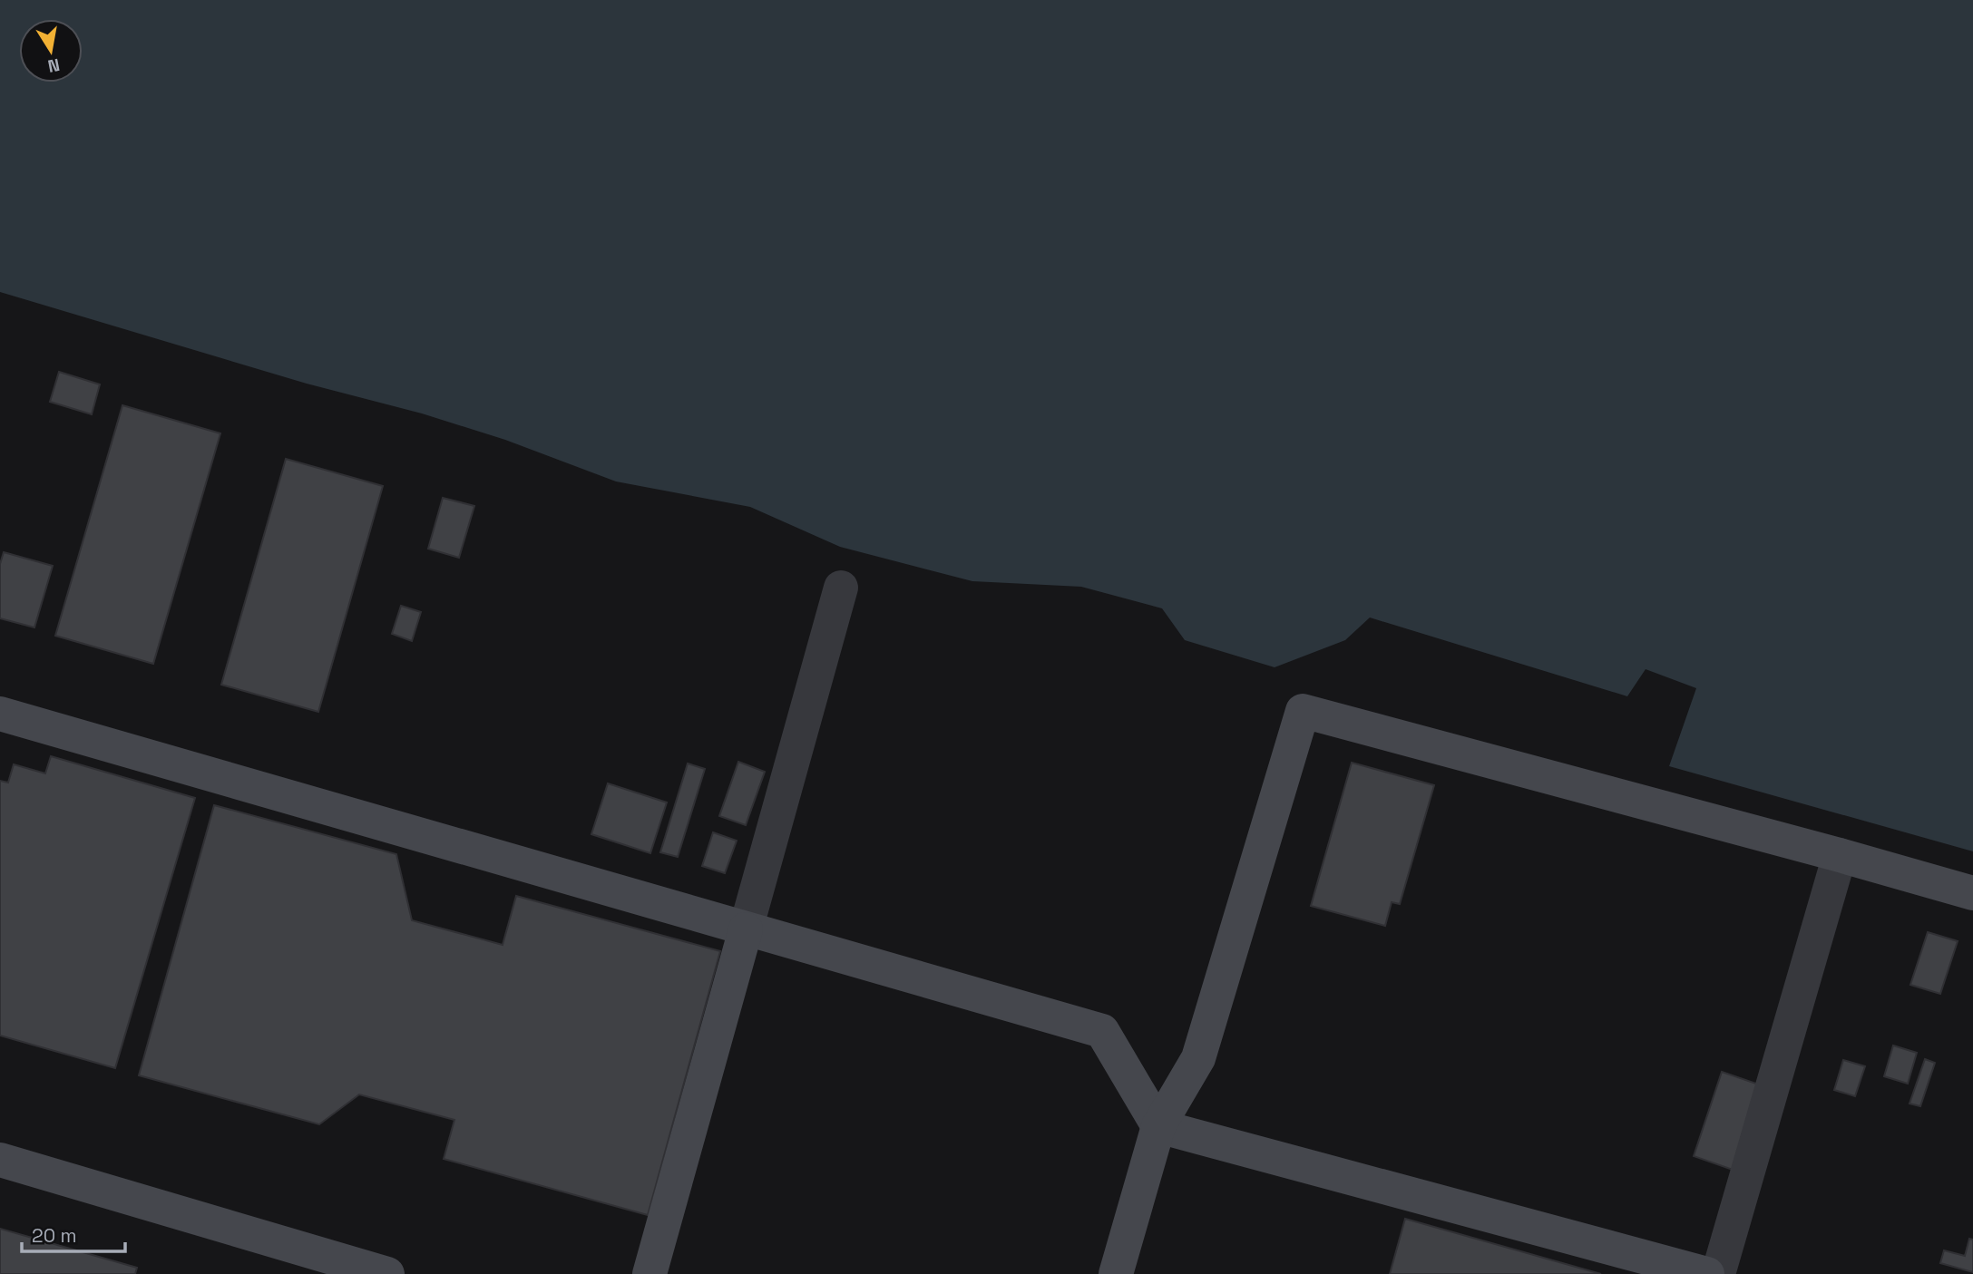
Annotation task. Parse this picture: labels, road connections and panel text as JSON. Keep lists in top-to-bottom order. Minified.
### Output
{"scale_bar":"20 m","north":"bottom"}
